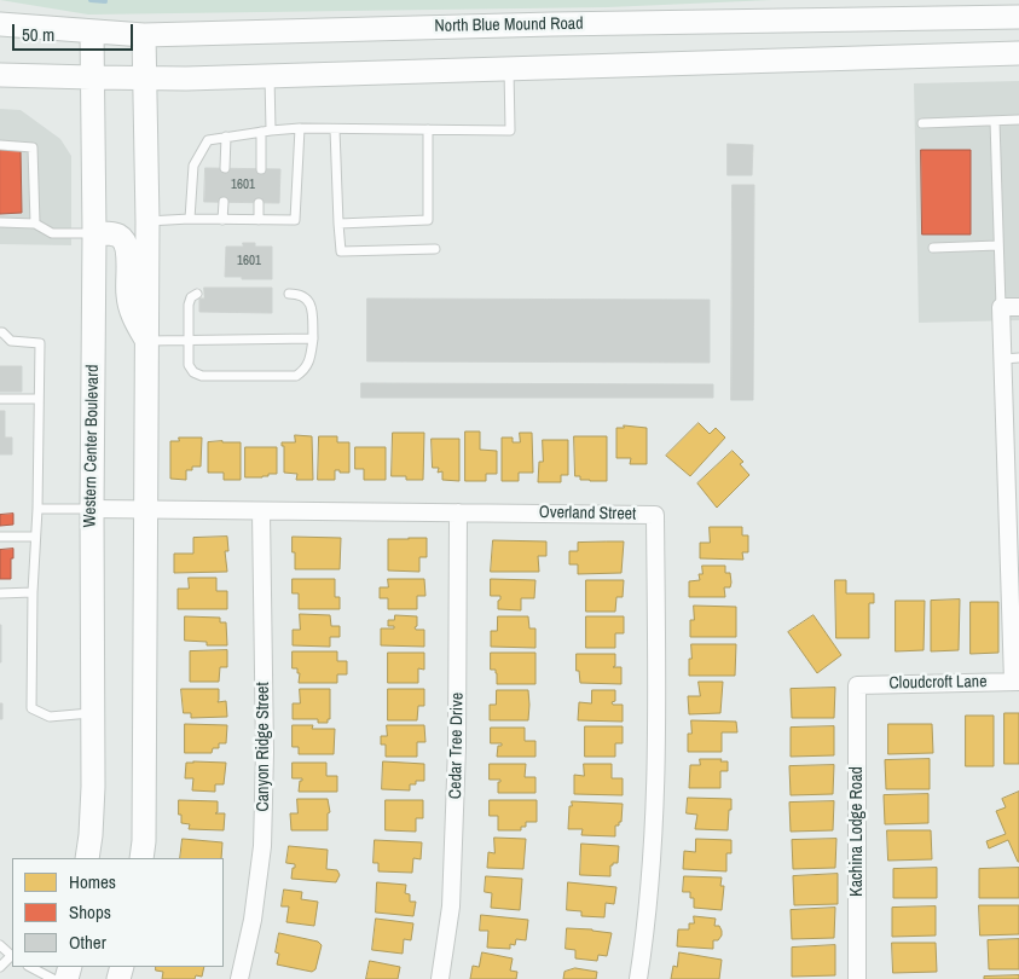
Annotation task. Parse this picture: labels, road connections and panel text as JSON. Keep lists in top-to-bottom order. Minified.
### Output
{"streets":{"main road":["North Blue Mound Road","Western Center Boulevard"],"street":["Overland Street","Cloudcroft Lane","Cedar Tree Drive","Canyon Ridge Street","Kachina Lodge Road"]},"crossings":[["North Blue Mound Road","Western Center Boulevard"],["Western Center Boulevard","Overland Street"],["Overland Street","Cedar Tree Drive"],["Overland Street","Canyon Ridge Street"],["Cloudcroft Lane","Kachina Lodge Road"]],"house_numbers":["1601","1601"],"legend":["Homes","Shops","Other"],"scale_bar":"50 m"}
